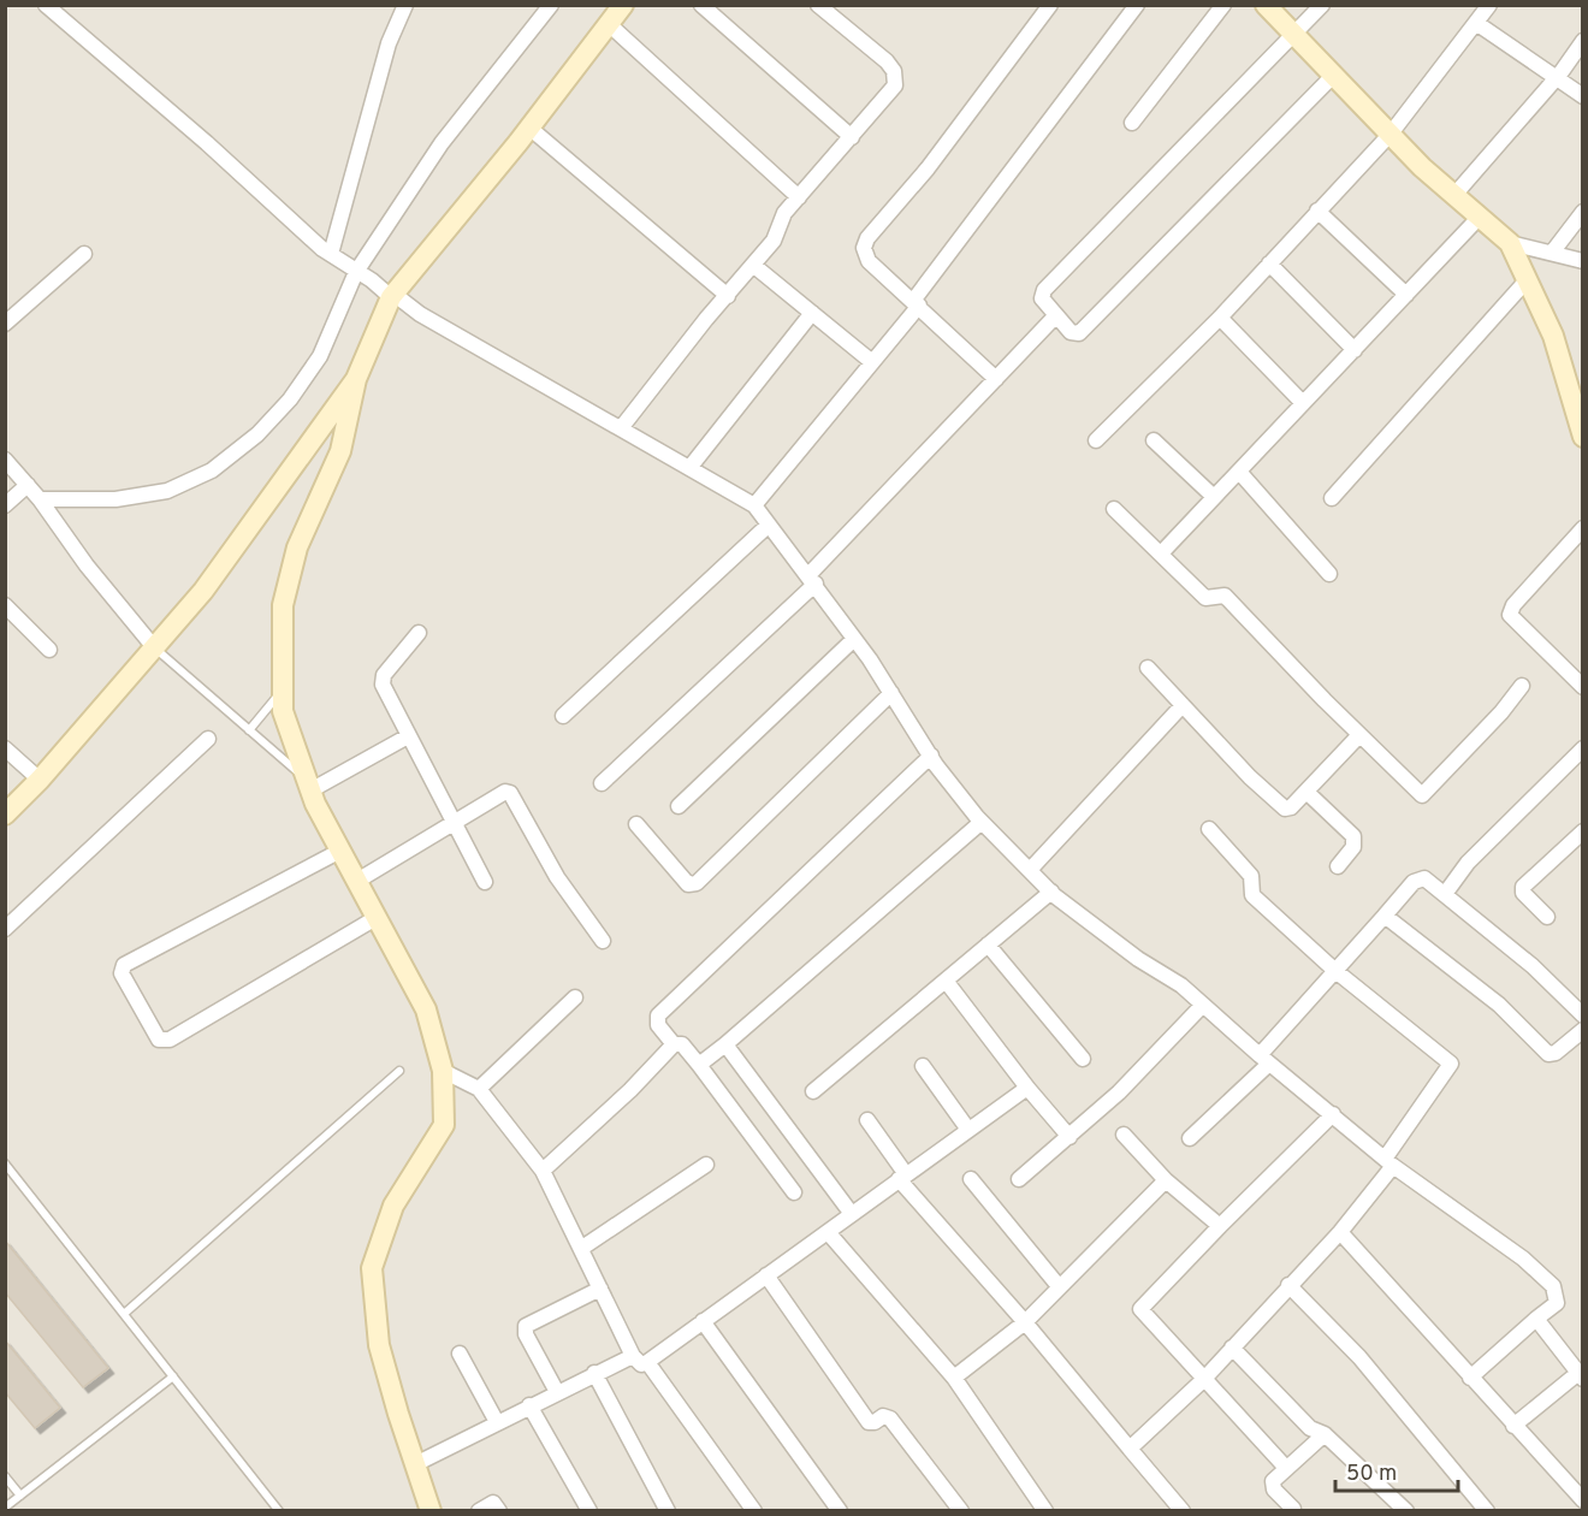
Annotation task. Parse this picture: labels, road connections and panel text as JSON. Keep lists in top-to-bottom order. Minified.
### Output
{"scale_bar":"50 m"}
